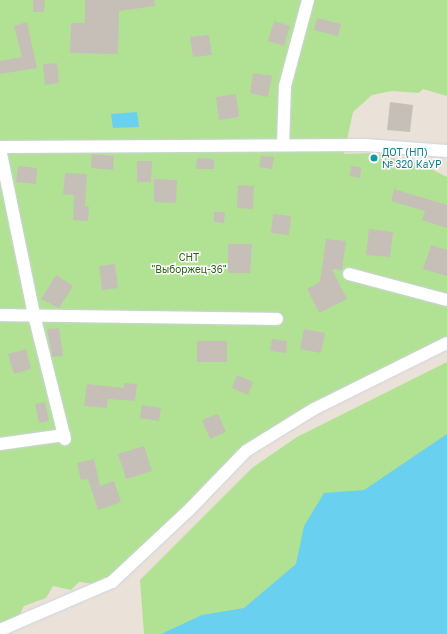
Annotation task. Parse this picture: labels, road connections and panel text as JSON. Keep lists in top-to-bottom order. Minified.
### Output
{"parks":["СНТ \"Выборжец-36\""],"places":["ДОТ (НП) № 320 КаУР"]}
